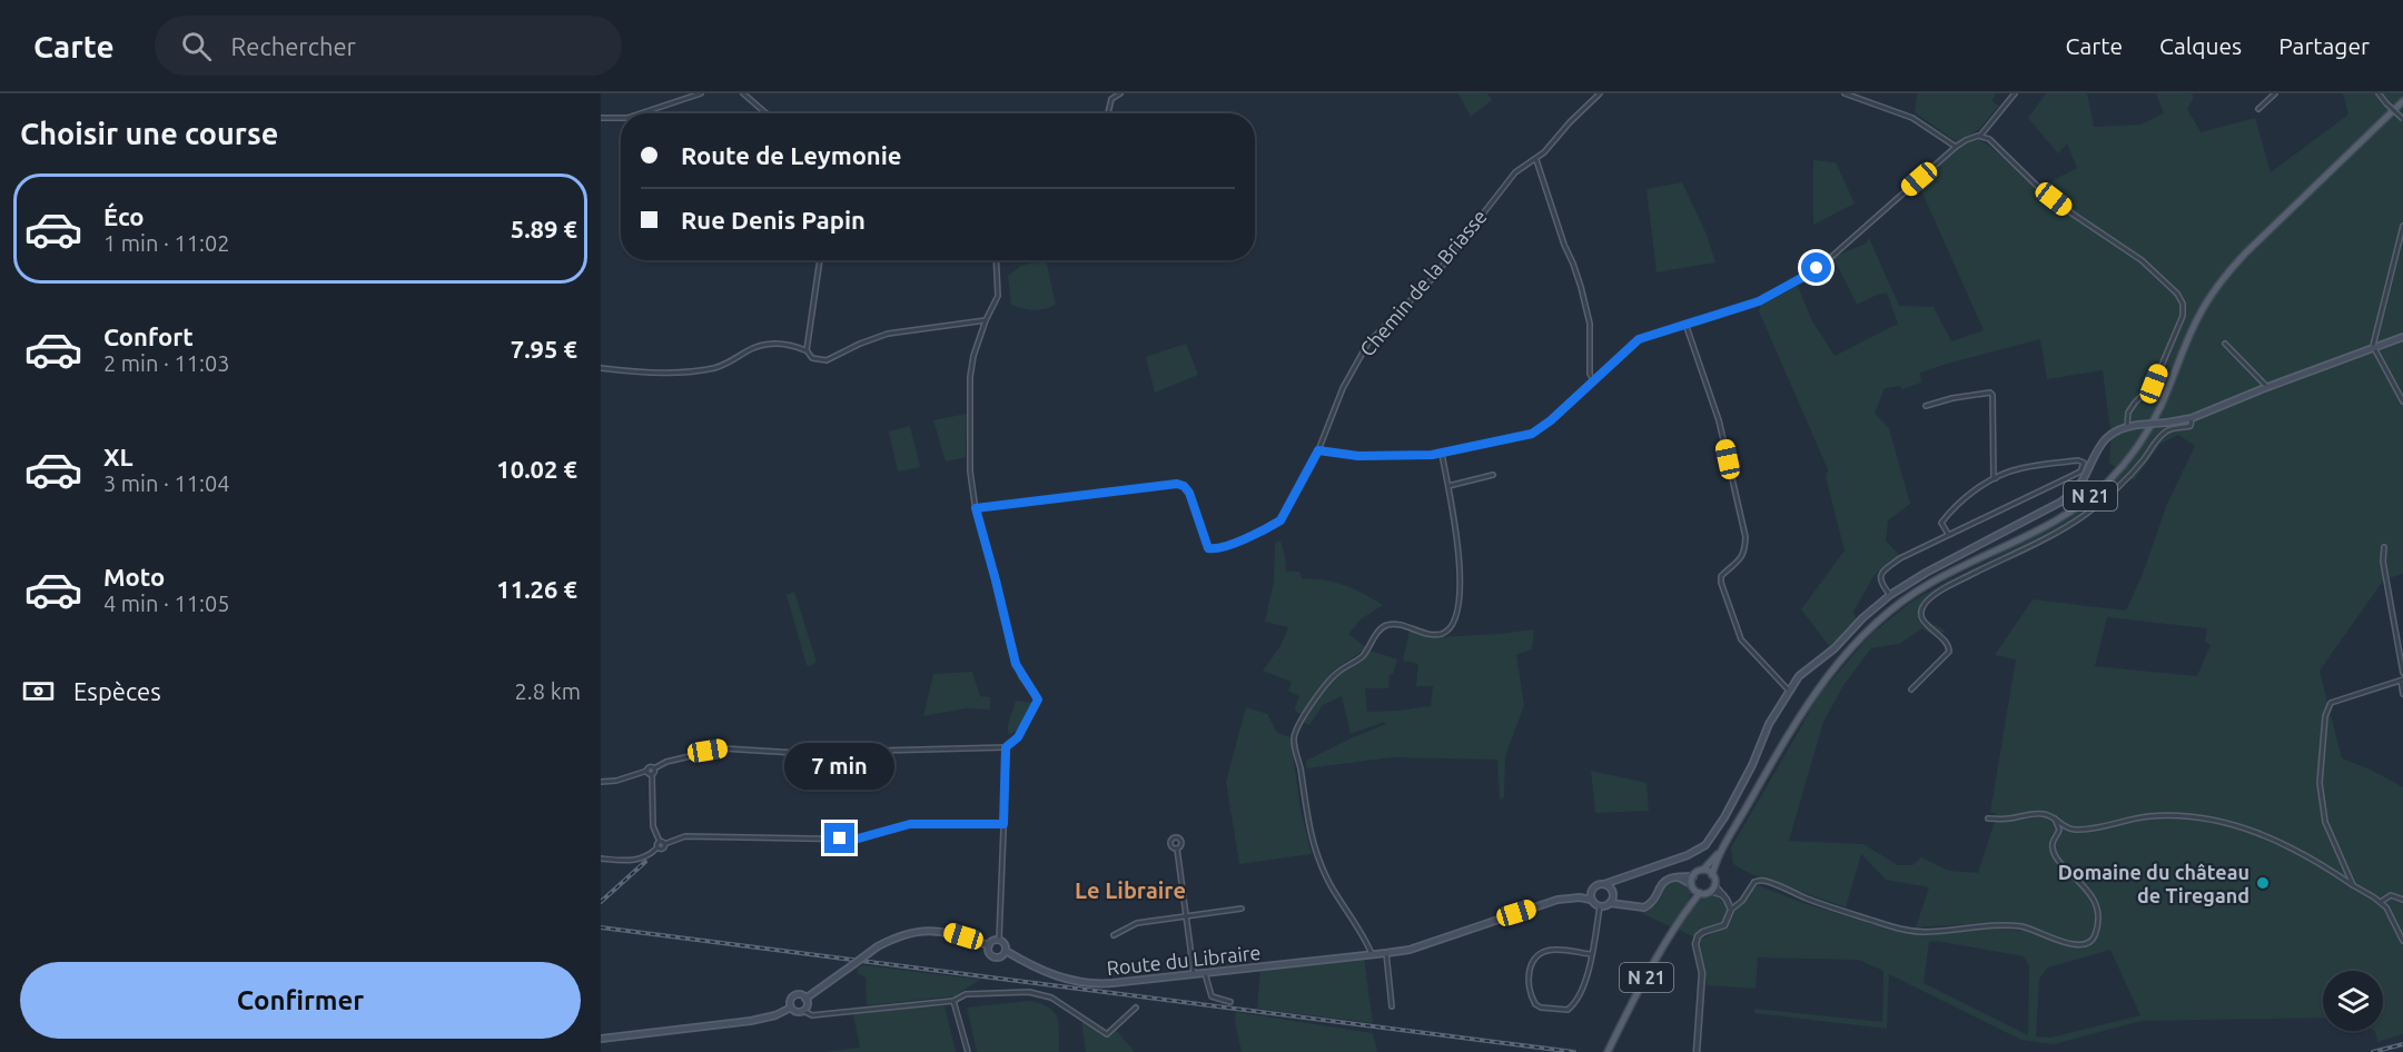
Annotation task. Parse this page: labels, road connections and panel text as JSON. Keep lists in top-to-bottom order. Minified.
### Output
{"streets":{"main road":["N 21","Route du Libraire"],"street":["Chemin de la Briasse"]},"districts":["Le Libraire"],"places":["Domaine du château de Tiregand"],"page":{"header":"Carte","search":"Rechercher","nav":["Carte","Calques","Partager"],"heading":"Choisir une course","banner":["Route de Leymonie","Rue Denis Papin"],"list":[{"name":"Éco","note":"1 min · 11:02","value":"5.89 €"},{"name":"Confort","note":"2 min · 11:03","value":"7.95 €"},{"name":"XL","note":"3 min · 11:04","value":"10.02 €"},{"name":"Moto","note":"4 min · 11:05","value":"11.26 €"}],"pay":["Espèces","2.8 km"],"bubble":"7 min","buttons":"Confirmer"}}
